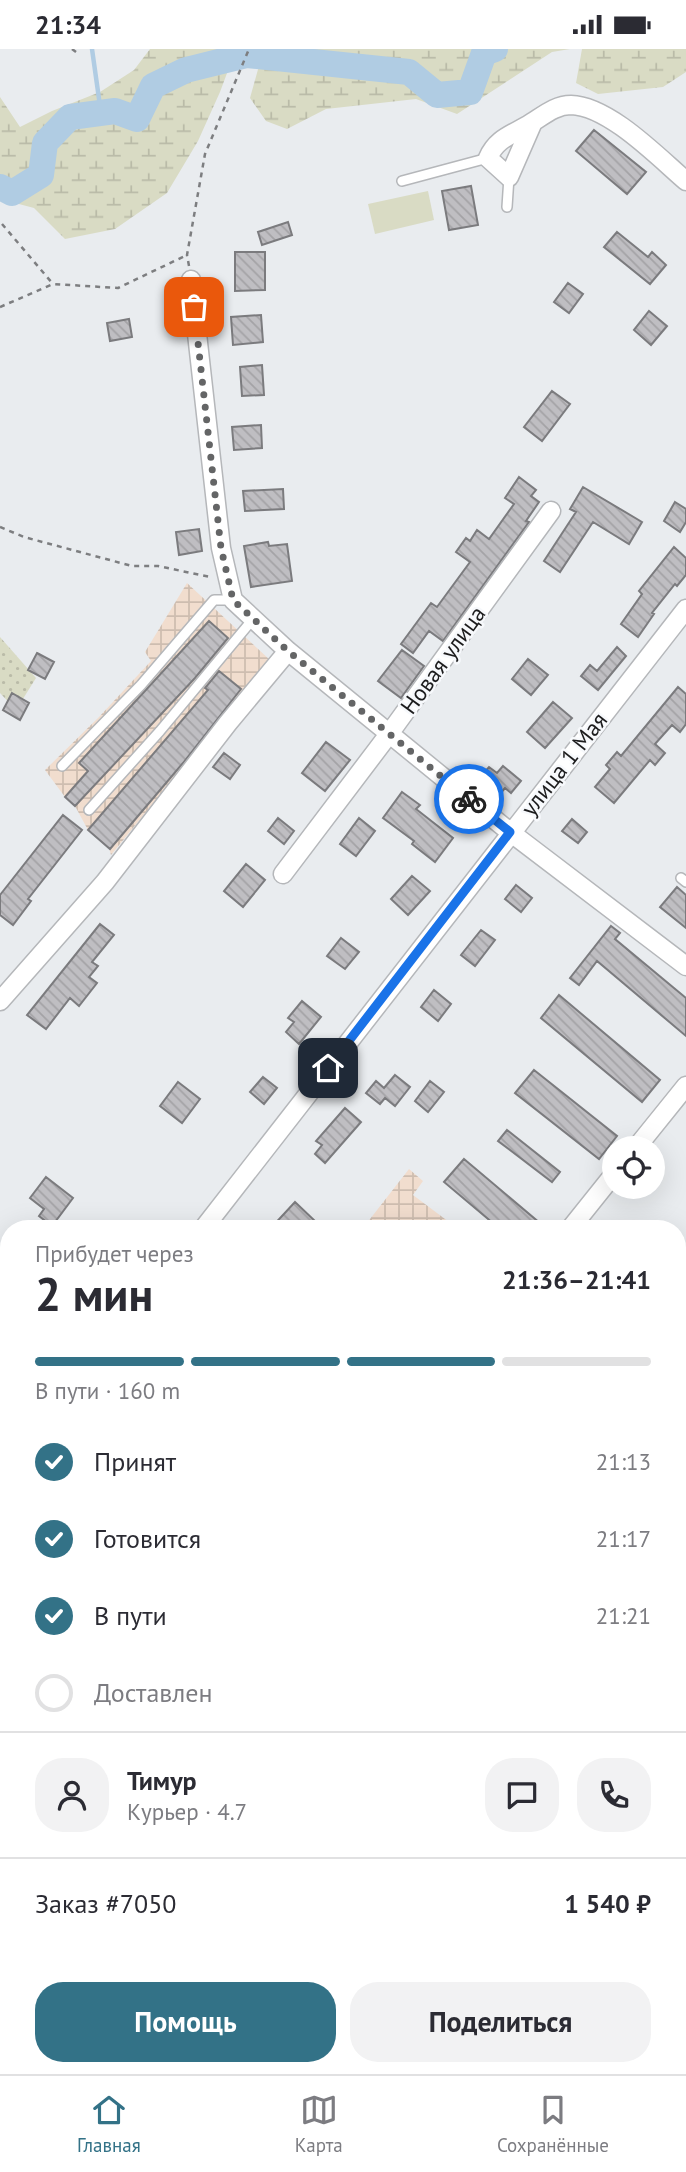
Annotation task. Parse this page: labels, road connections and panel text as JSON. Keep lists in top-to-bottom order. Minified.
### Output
{"streets":{"street":["Новая улица","улица 1 Мая"]},"page":{"status":"21:34","heading":["2 мин","Прибудет через","21:36–21:41"],"panel":["Тимур","Курьер · 4.7","Заказ #7050","1 540 ₽"],"bar":"В пути · 160 m","list":[["Принят","21:13"],["Готовится","21:17"],["В пути","21:21"],"Доставлен"],"buttons":["Помощь","Поделиться"],"tabs":["Главная","Карта","Сохранённые"]}}
